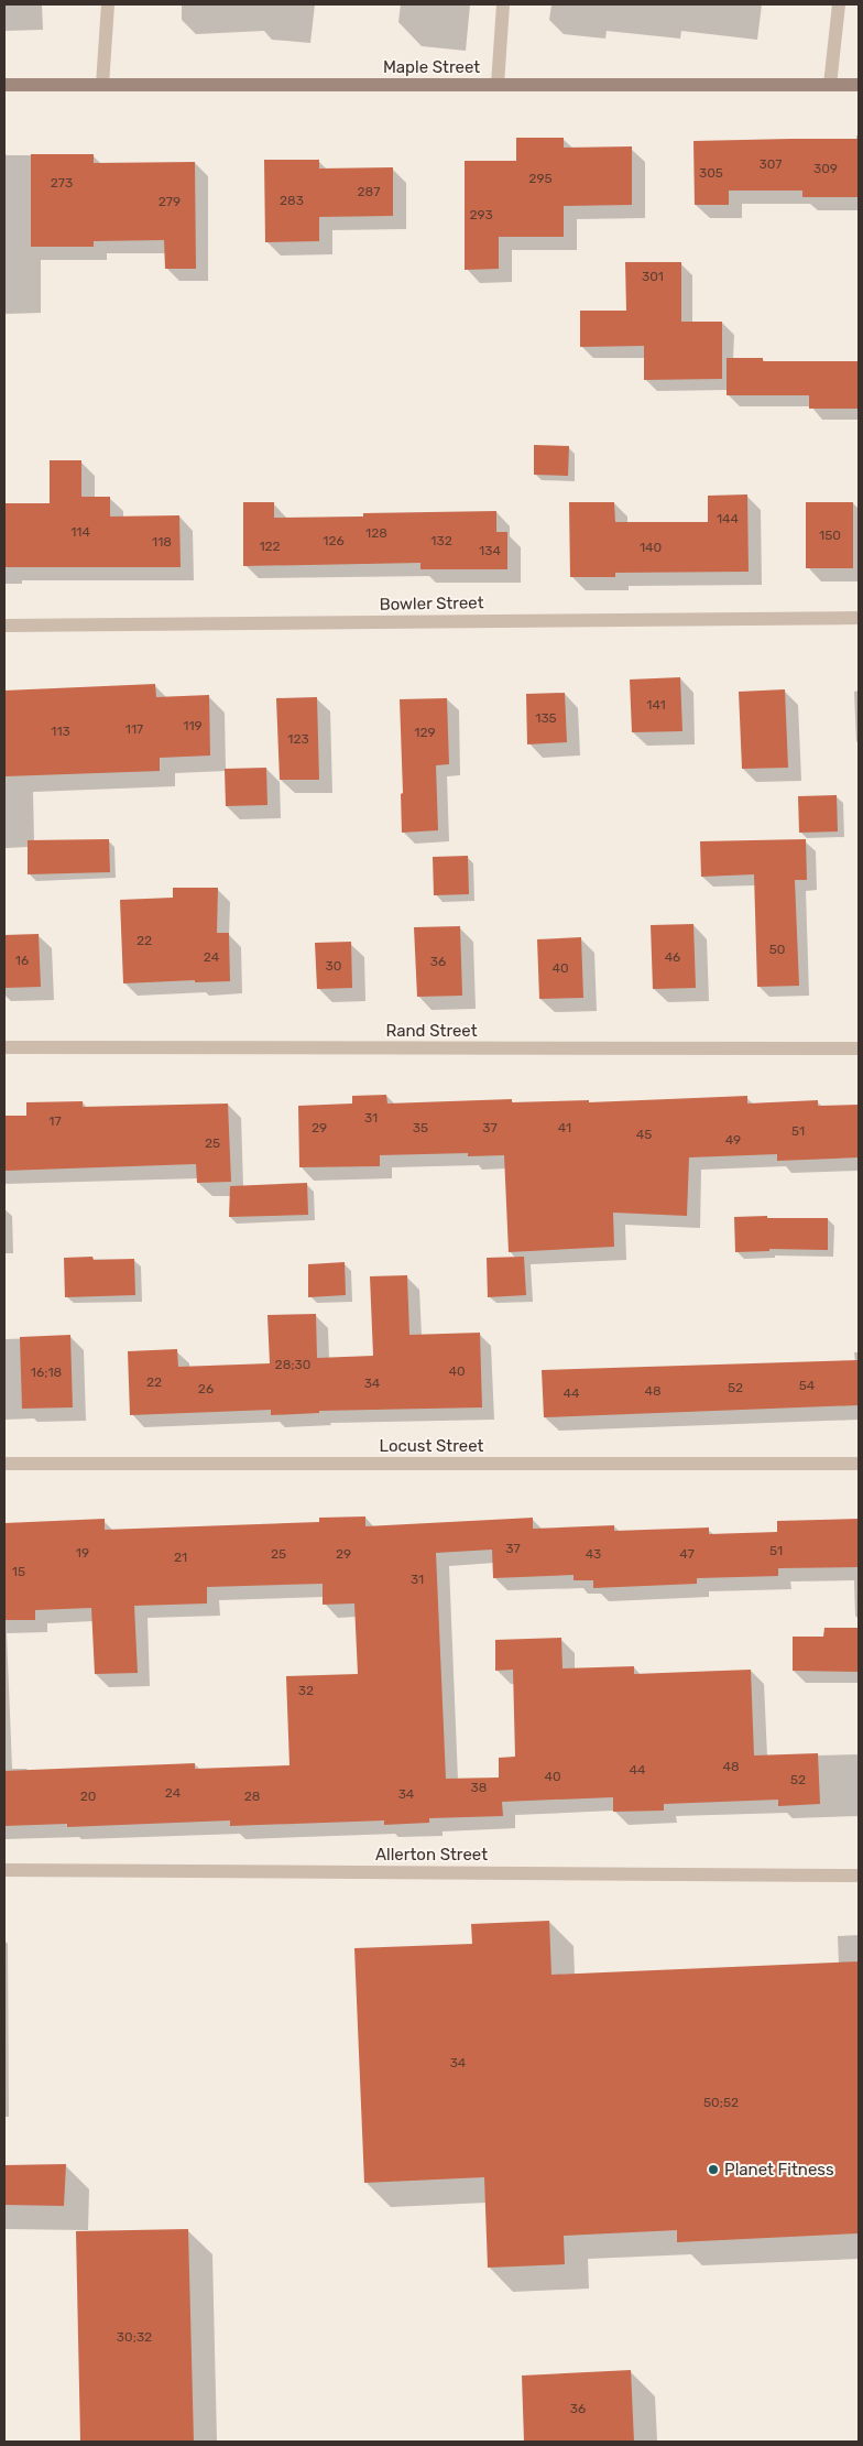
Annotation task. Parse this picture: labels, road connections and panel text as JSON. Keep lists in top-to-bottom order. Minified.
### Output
{"streets":{"street":["Maple Street","Bowler Street","Rand Street","Locust Street","Allerton Street"]},"places":["Planet Fitness"],"house_numbers":["307","309","305","295","273","287","283","279","293","301","144","114","128","150","126","132","118","122","140","134","141","135","119","117","113","129","123","22","50","24","46","16","36","30","40","31","17","29","35","37","41","51","45","49","25","28;30","40","16;18","22","34","54","52","26","48","44","37","51","19","25","29","43","47","21","15","31","32","48","44","40","52","38","24","34","20","28","34","50;52","30;32","36"]}
